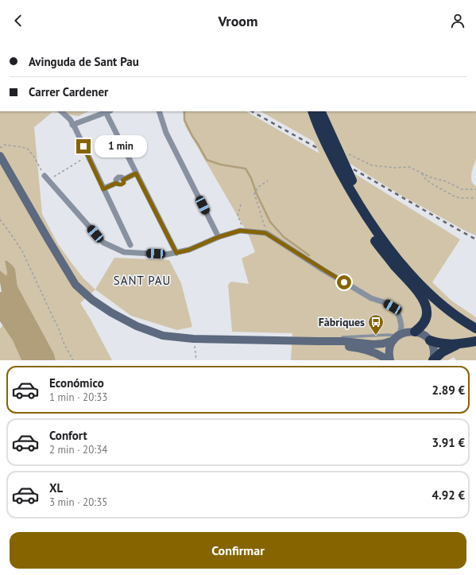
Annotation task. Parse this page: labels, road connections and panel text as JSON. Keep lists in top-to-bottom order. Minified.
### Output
{"districts":["SANT PAU"],"places":{"bus stop":["Fàbriques"]},"page":{"header":"Vroom","banner":["Avinguda de Sant Pau","Carrer Cardener"],"bubble":"1 min","list":[{"name":"Económico","note":"1 min · 20:33","value":"2.89 €"},{"name":"Confort","note":"2 min · 20:34","value":"3.91 €"},{"name":"XL","note":"3 min · 20:35","value":"4.92 €"}],"buttons":"Confirmar"}}
